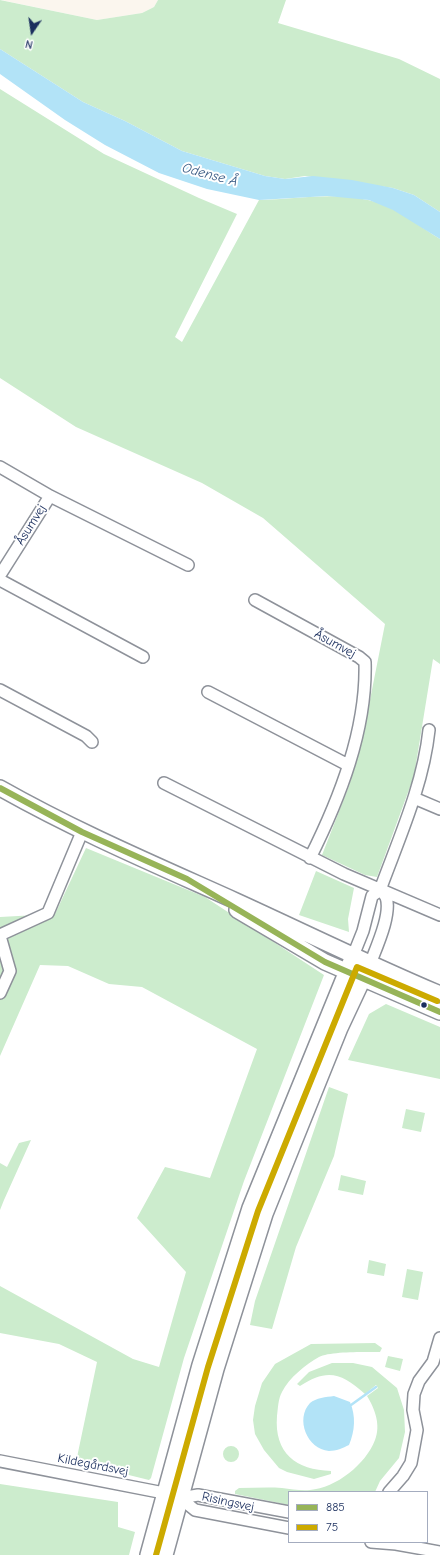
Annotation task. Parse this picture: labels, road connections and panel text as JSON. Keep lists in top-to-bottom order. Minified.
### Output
{"streets":{"street":["Åsumvej","Kildegårdsvej","Risingsvej"]},"crossings":[["Kildegårdsvej","Risingsvej"]],"water":["Odense Å"],"lines":["transit line 885","transit line 75"],"legend":["885","75"],"north":"bottom"}
